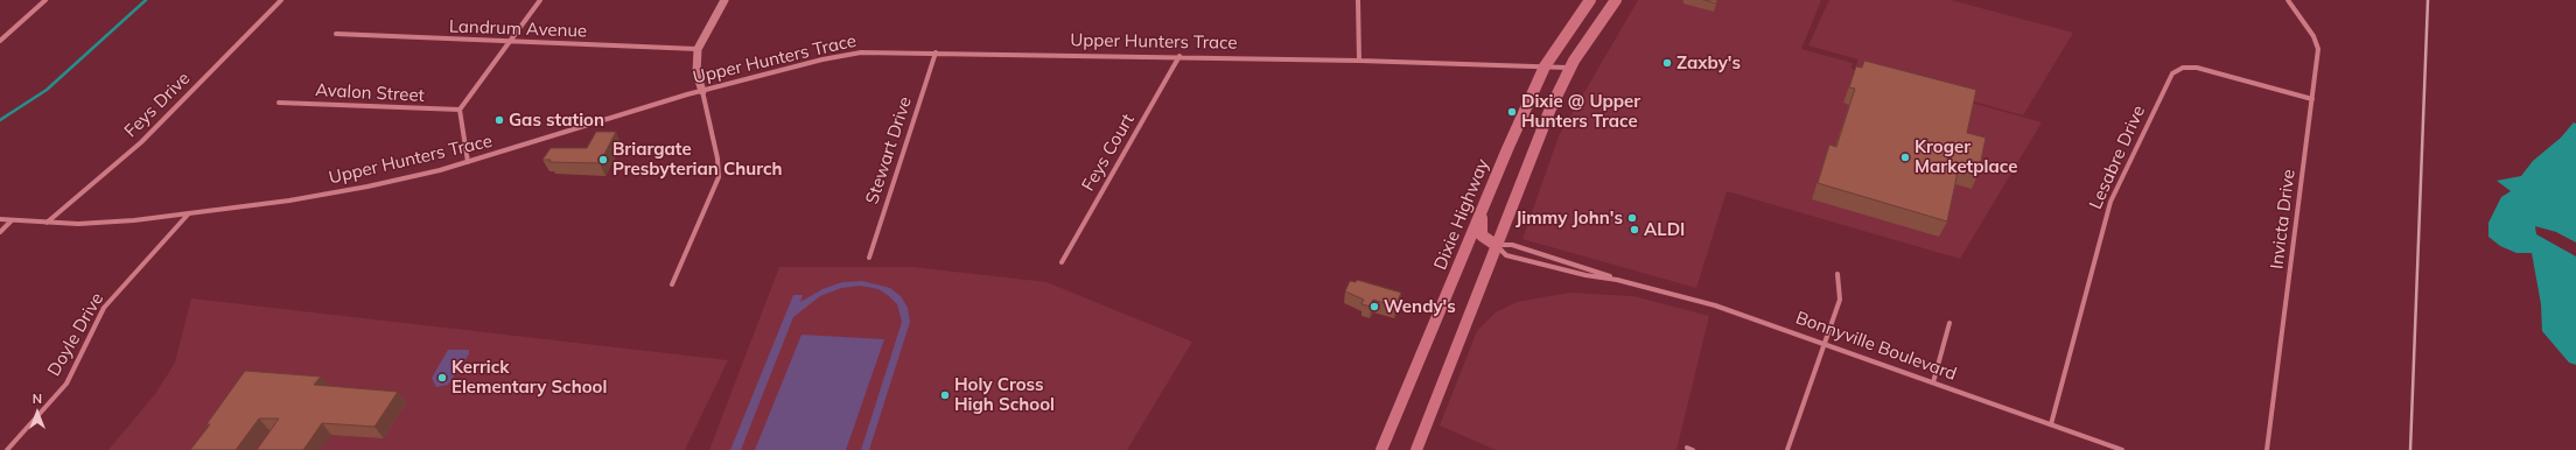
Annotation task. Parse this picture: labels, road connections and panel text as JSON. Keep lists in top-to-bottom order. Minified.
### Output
{"streets":{"main road":["Dixie Highway"],"street":["Landrum Avenue","Upper Hunters Trace","Avalon Street","Feys Drive","Stewart Drive","Feys Court","Lesabre Drive","Invicta Drive","Doyle Drive","Bonnyville Boulevard"]},"crossings":[["Upper Hunters Trace","Feys Drive"],["Upper Hunters Trace","Stewart Drive"],["Upper Hunters Trace","Feys Court"],["Upper Hunters Trace","Dixie Highway"],["Upper Hunters Trace","Doyle Drive"],["Lesabre Drive","Invicta Drive"],["Lesabre Drive","Bonnyville Boulevard"]],"places":["Zaxby's","Dixie @ Upper Hunters Trace","Gas station","Kroger Marketplace","Briargate Presbyterian Church","Jimmy John's","ALDI","Wendy's","Kerrick Elementary School","Holy Cross High School"],"north":"top"}
